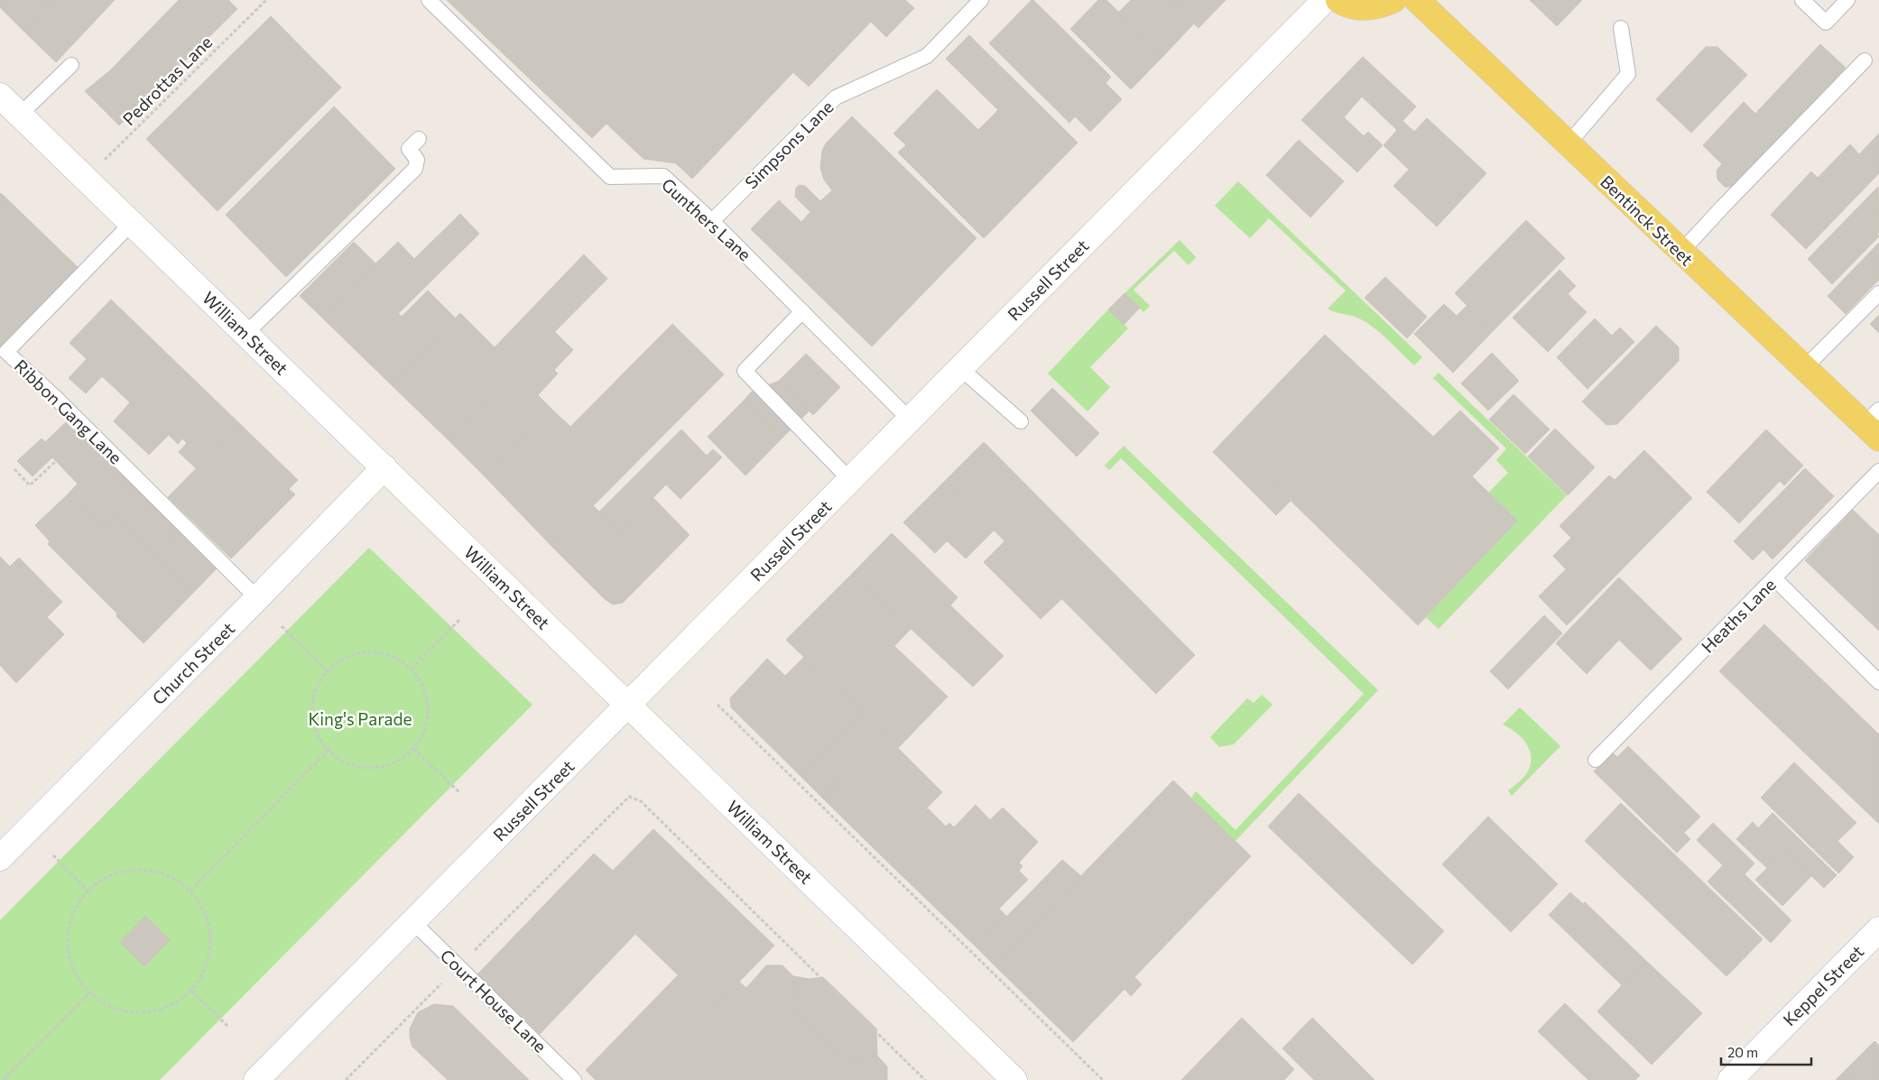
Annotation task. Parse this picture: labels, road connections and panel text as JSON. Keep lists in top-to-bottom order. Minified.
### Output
{"streets":{"main road":["Bentinck Street"],"street":["Russell Street","William Street","Church Street","Keppel Street"],"lane":["Simpsons Lane","Gunthers Lane","Ribbon Gang Lane","Heaths Lane","Court House Lane"],"path":["Pedrottas Lane"]},"crossings":[["Pedrottas Lane","William Street"],["Simpsons Lane","Gunthers Lane"],["Gunthers Lane","Russell Street"],["Russell Street","William Street"],["Russell Street","Court House Lane"],["William Street","Ribbon Gang Lane"],["William Street","Church Street"],["Ribbon Gang Lane","Church Street"]],"parks":["King's Parade"],"scale_bar":"20 m"}
